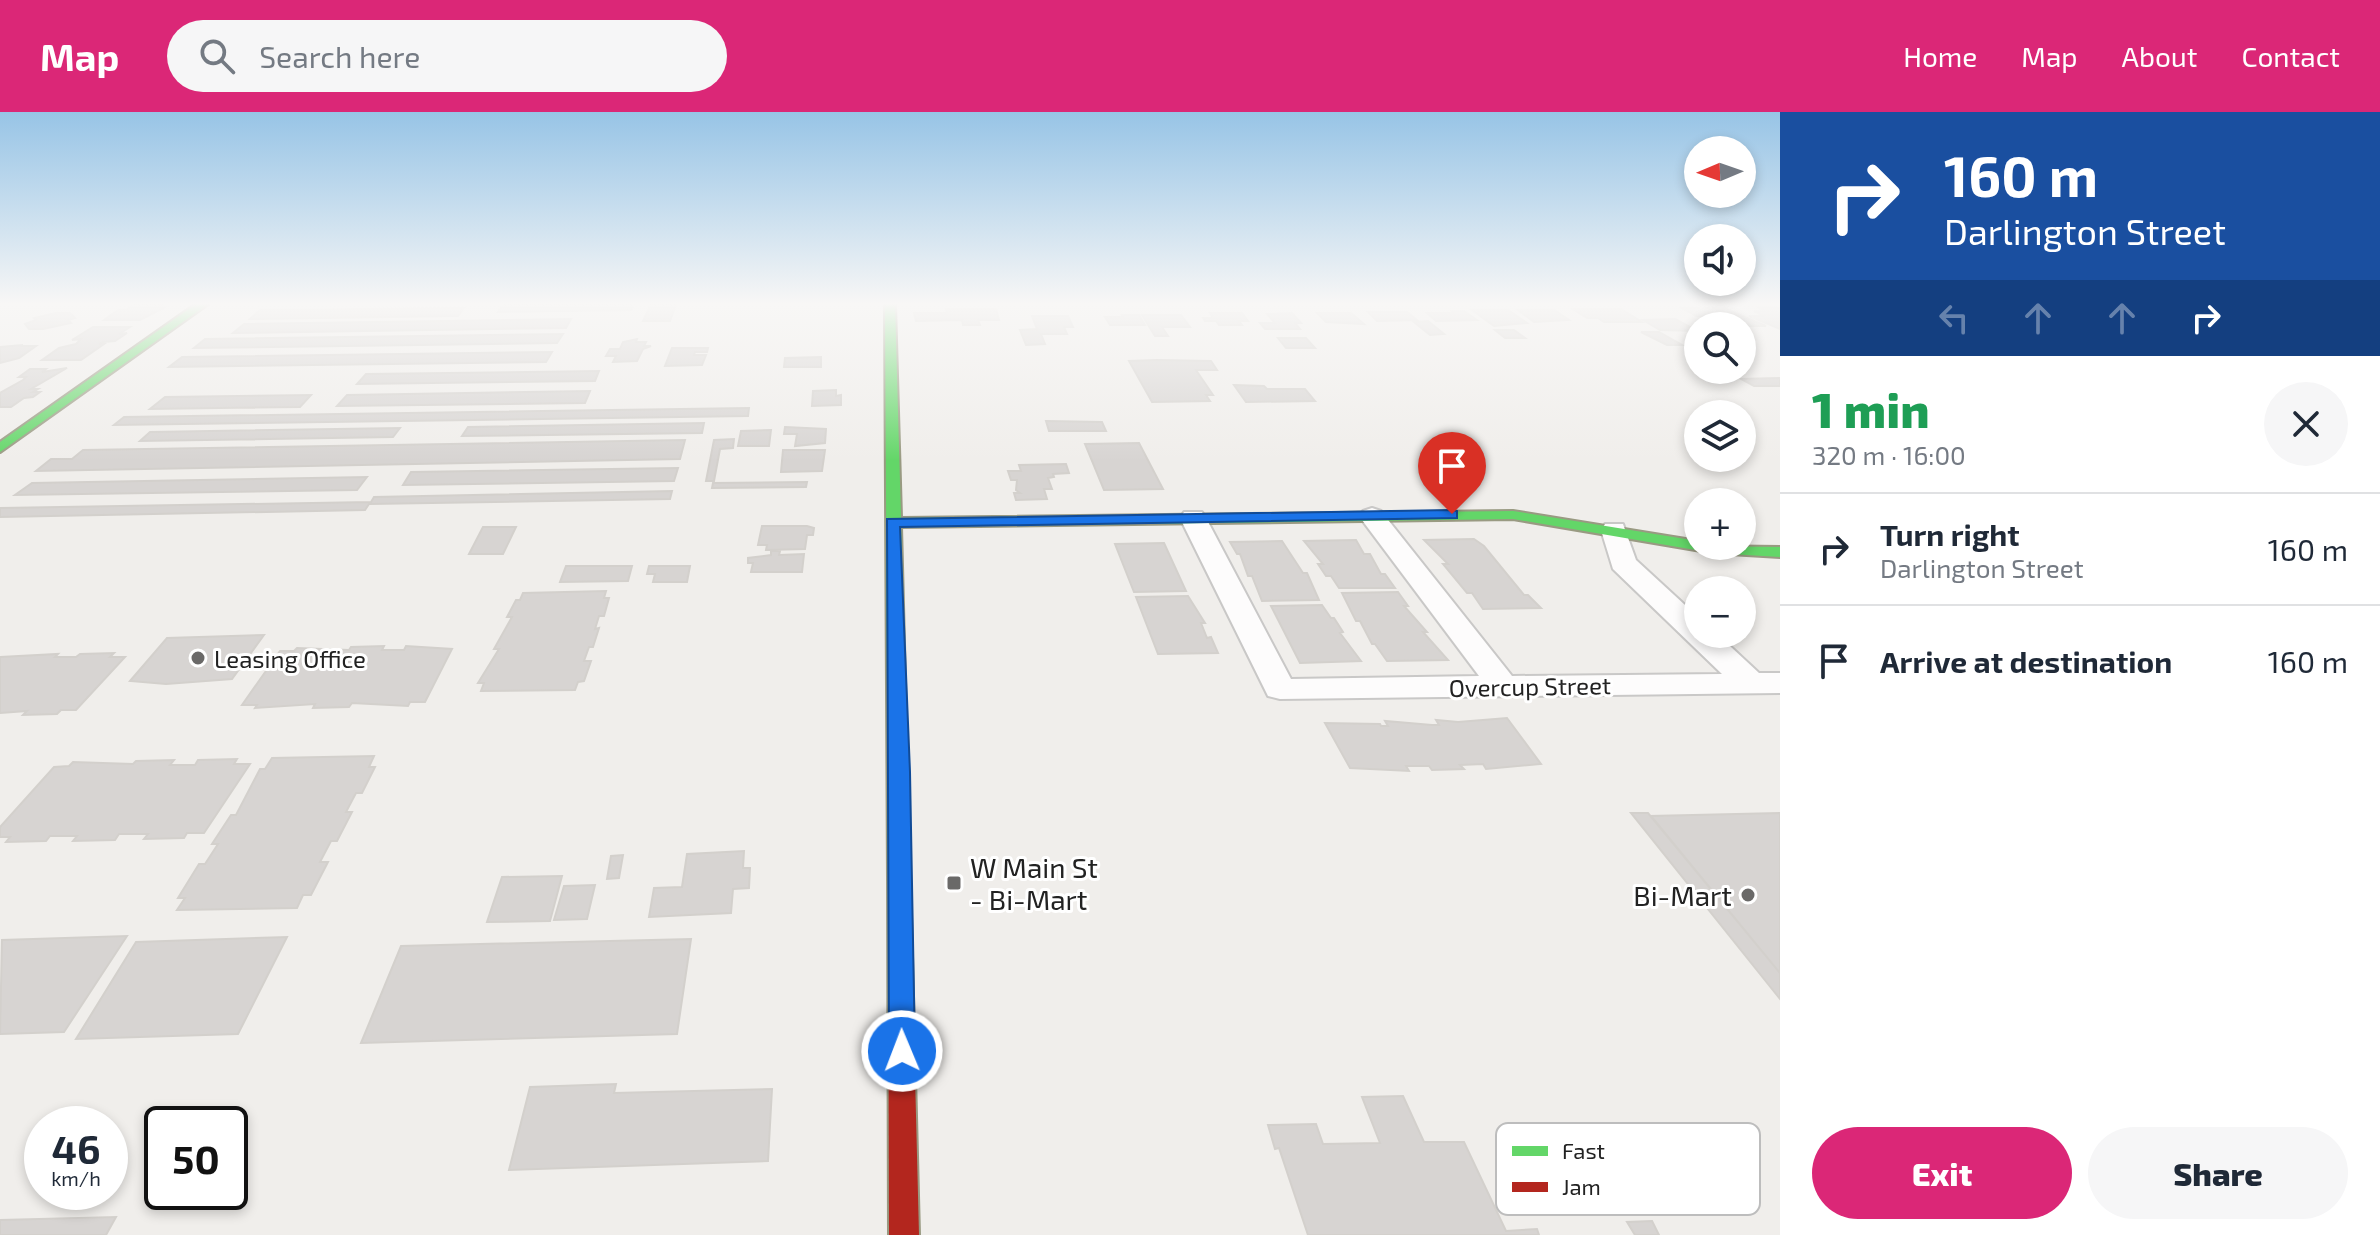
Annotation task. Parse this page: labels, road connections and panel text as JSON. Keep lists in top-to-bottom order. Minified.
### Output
{"streets":{"street":["Overcup Street"]},"places":{"other":["Leasing Office","Bi-Mart"],"transit":["W Main St - Bi-Mart"]},"legend":["Fast","Jam"],"north":"left","page":{"header":"Map","search":"Search here","nav":["Home","Map","About","Contact"],"turn":["160 m","Darlington Street"],"map_buttons":["+","−"],"heading":["1 min","320 m · 16:00"],"list":[{"name":"Turn right","note":"Darlington Street","value":"160 m"},{"name":"Arrive at destination","value":"160 m"}],"speed":"46 km/h","limit":"50","buttons":["Exit","Share"]}}
